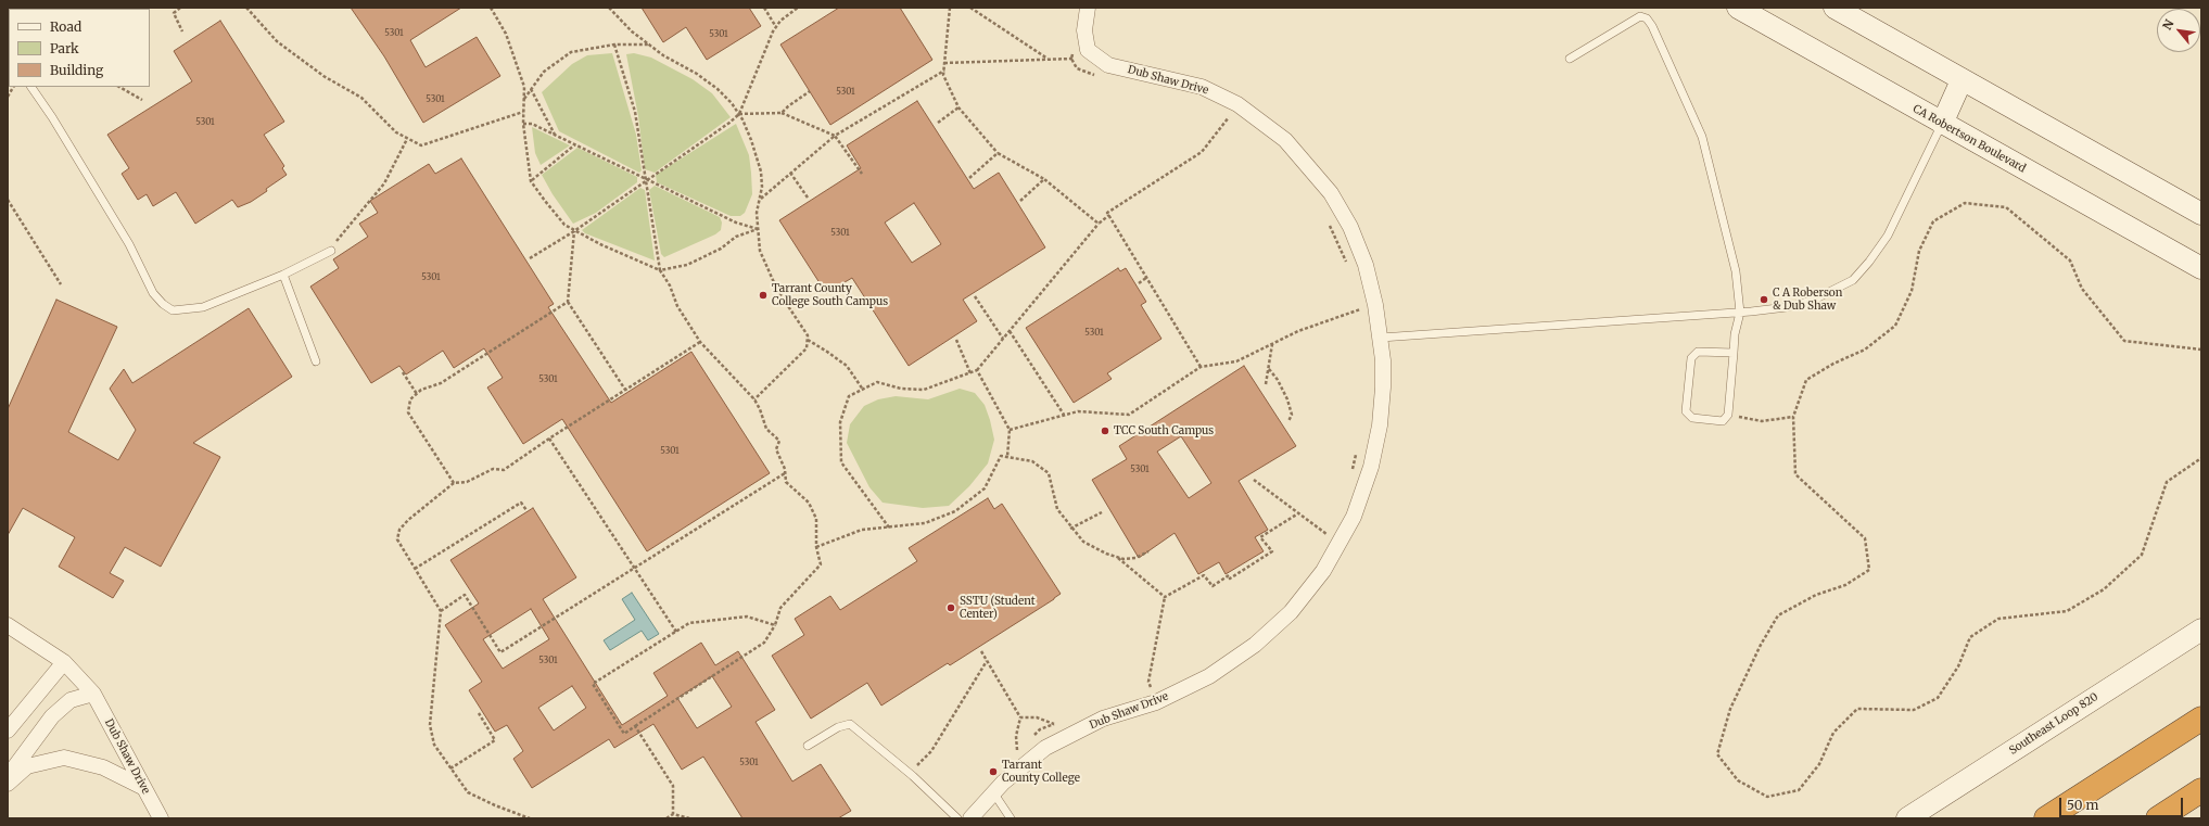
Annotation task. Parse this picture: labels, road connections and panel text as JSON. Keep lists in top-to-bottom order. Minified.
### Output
{"streets":{"street":["Dub Shaw Drive","CA Robertson Boulevard","Southeast Loop 820"]},"places":["Tarrant County College South Campus","C A Roberson & Dub Shaw","TCC South Campus","SSTU (Student Center)","Tarrant County College"],"house_numbers":["5301","5301","5301","5301","5301","5301","5301","5301","5301","5301","5301","5301","5301"],"legend":["Road","Park","Building"],"scale_bar":"50 m","north":"top left"}
